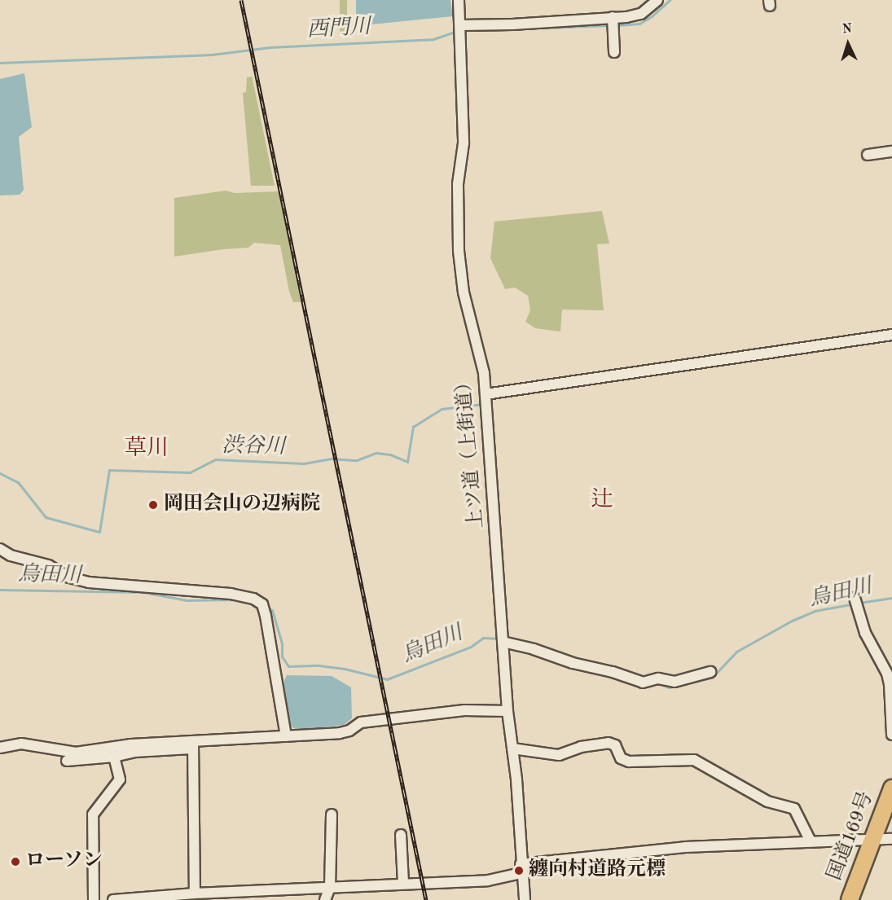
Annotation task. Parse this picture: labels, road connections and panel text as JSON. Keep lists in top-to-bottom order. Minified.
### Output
{"streets":{"highway":["国道169号"],"street":["上ツ道（上街道）"]},"districts":["草川","辻"],"water":["西門川","渋谷川","烏田川"],"places":["岡田会山の辺病院","ローソン","纏向村道路元標"],"north":"top"}
